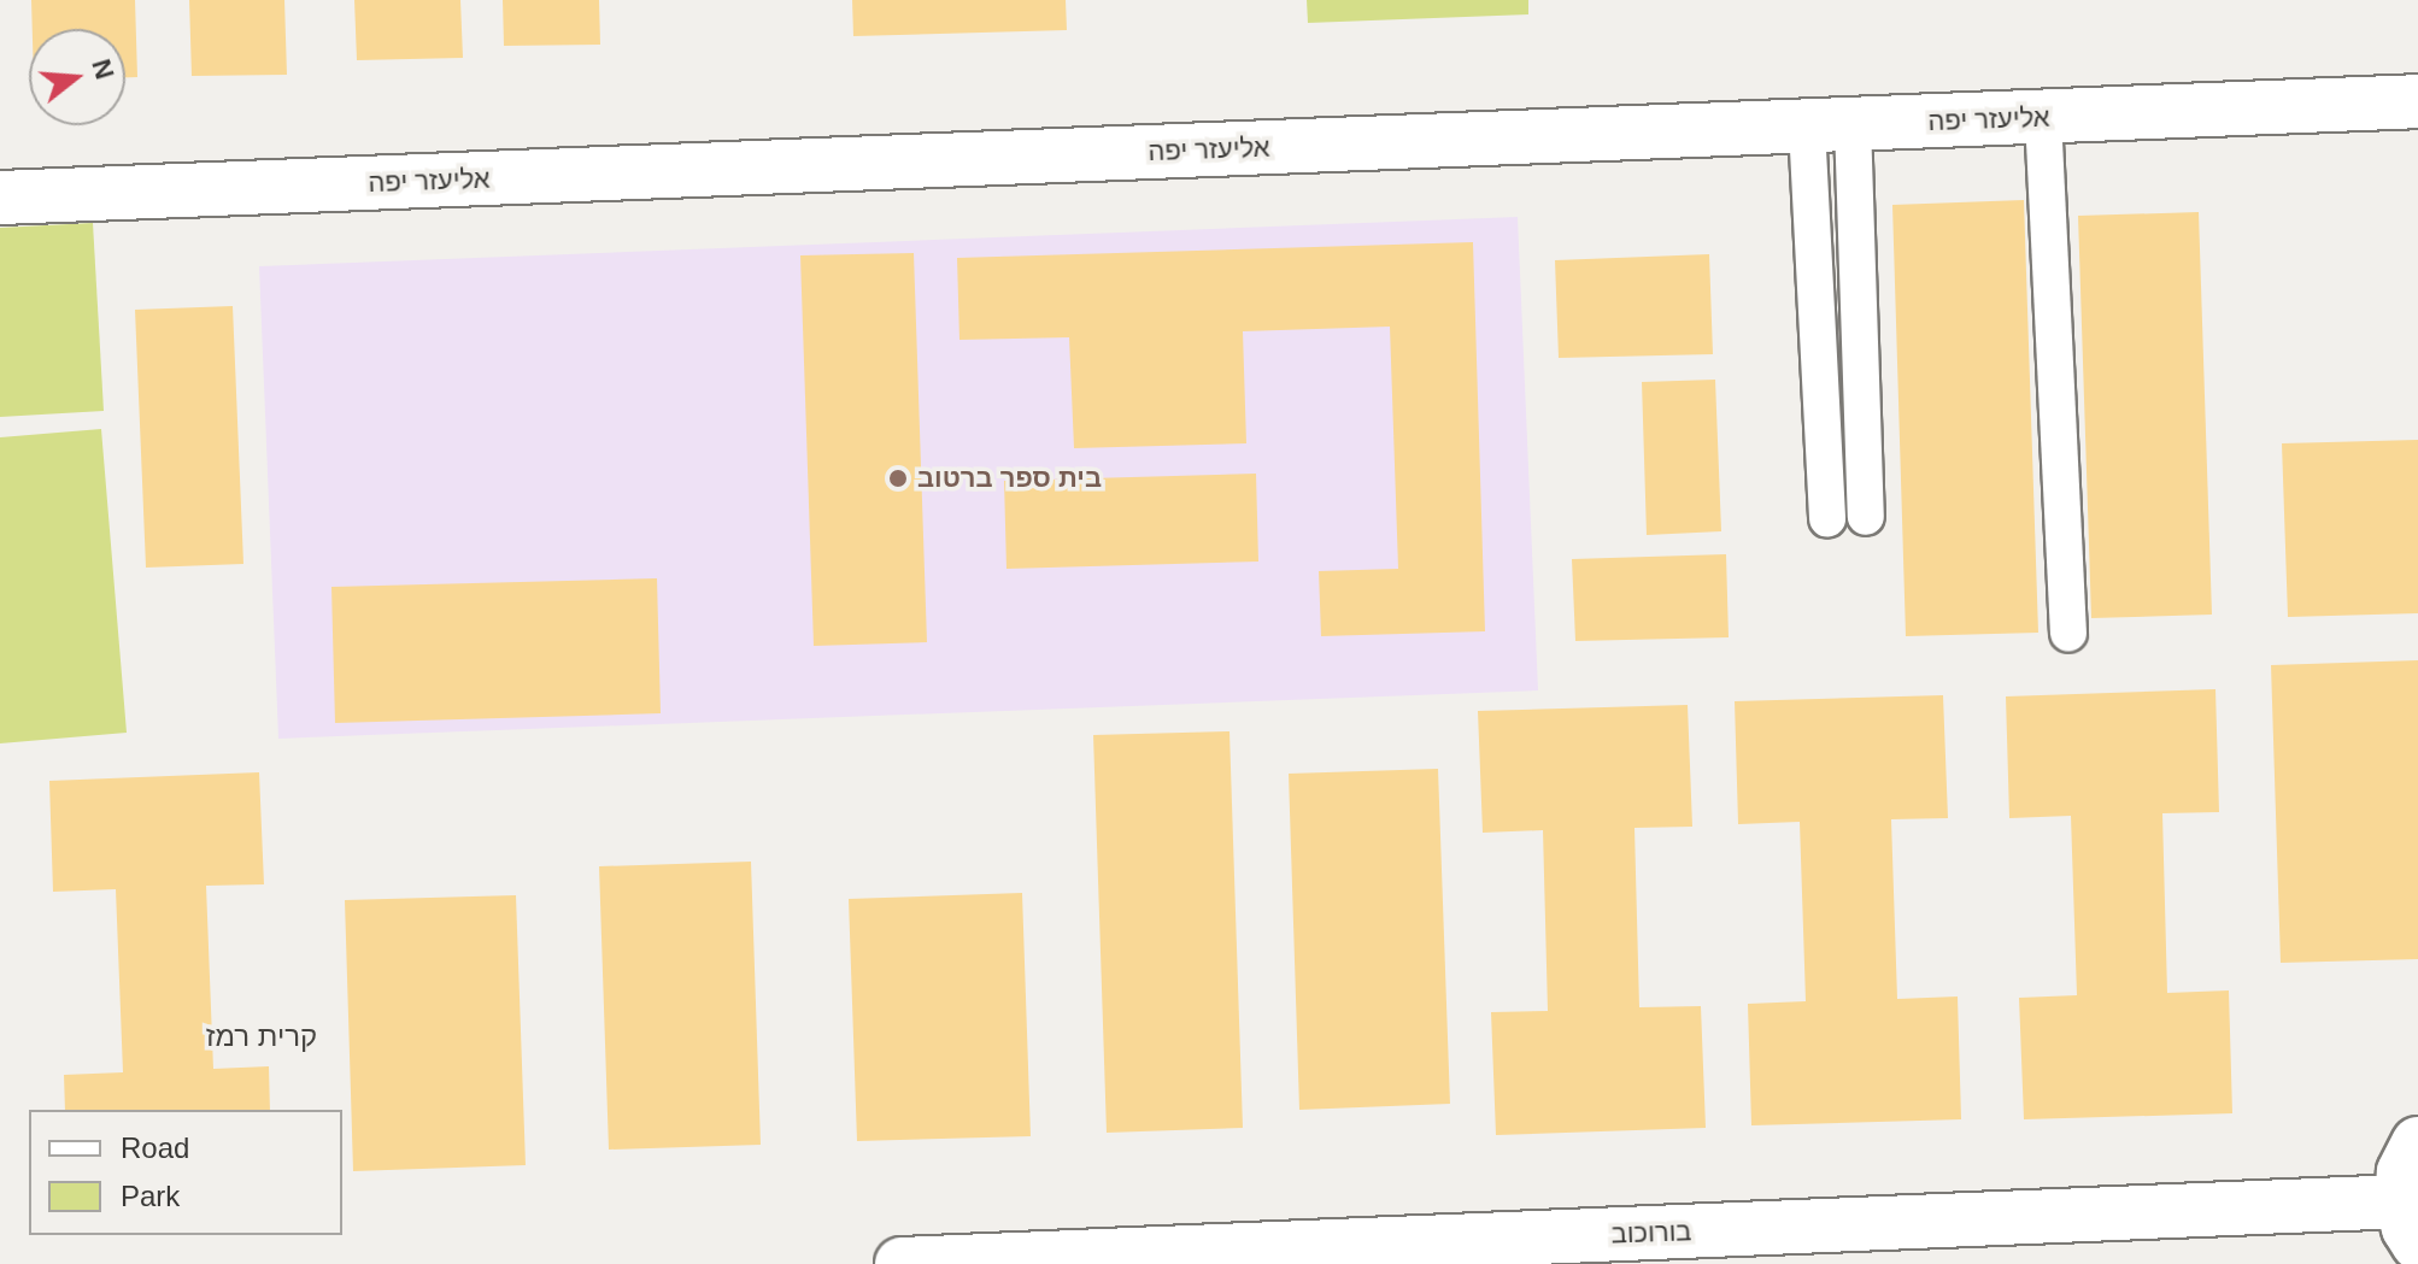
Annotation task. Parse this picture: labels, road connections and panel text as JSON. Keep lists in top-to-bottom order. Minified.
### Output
{"streets":{"street":["אליעזר יפה","בורוכוב"]},"districts":["קרית רמז"],"places":["בית ספר ברטוב"],"legend":["Road","Park"],"north":"right"}
